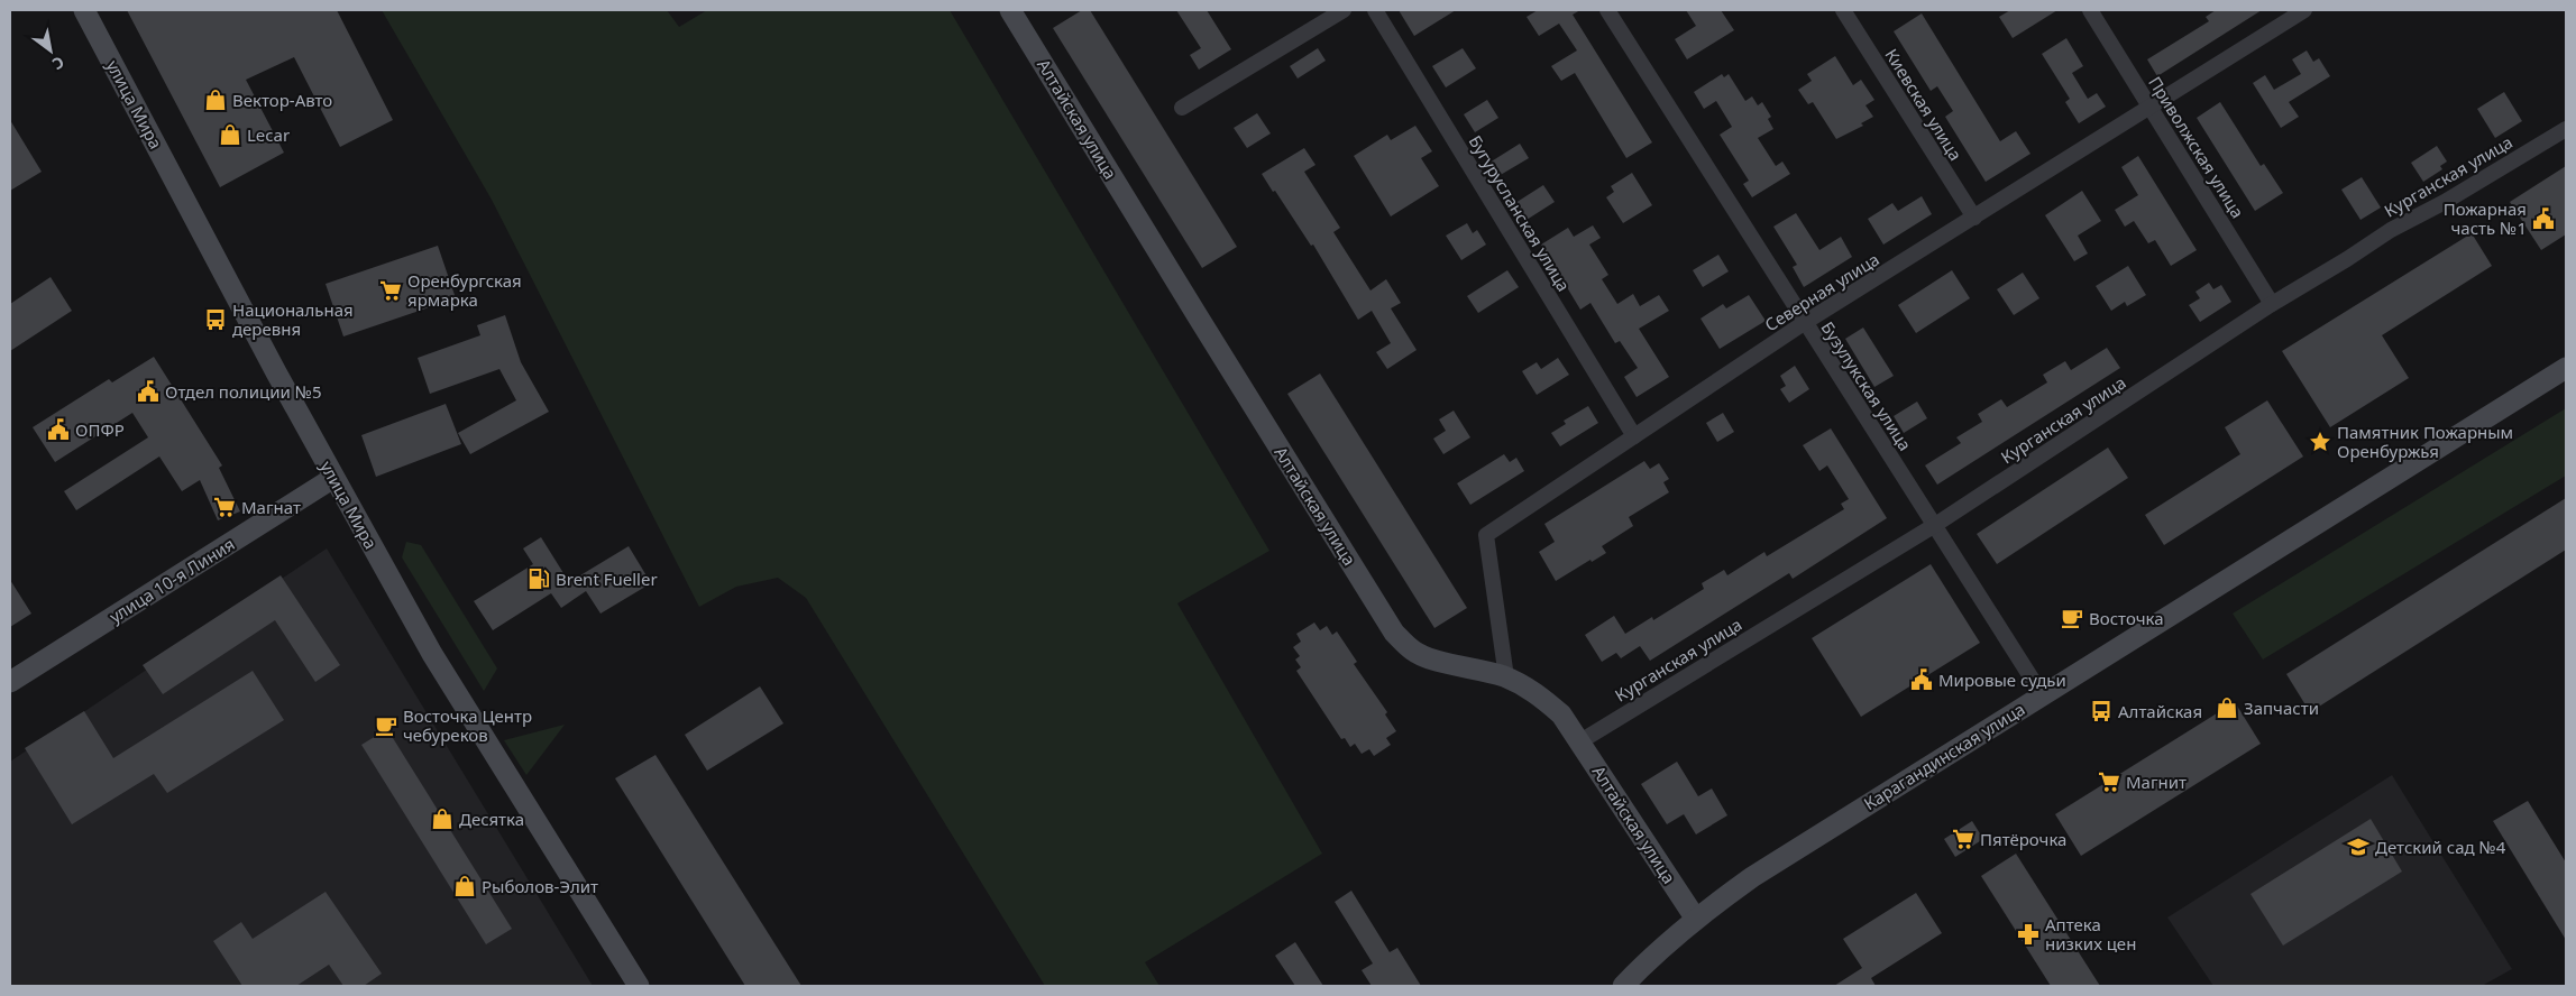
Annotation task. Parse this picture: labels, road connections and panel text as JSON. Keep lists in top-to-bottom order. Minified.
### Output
{"streets":{"main road":["улица Мира","Алтайская улица","улица 10-я Линия","Карагандинская улица"],"street":["Киевская улица","Приволжская улица","Курганская улица","Бугурусланская улица","Северная улица","Бузулукская улица"]},"crossings":[["улица Мира","улица 10-я Линия"],["Киевская улица","Северная улица"],["Алтайская улица","Курганская улица"],["Алтайская улица","Северная улица"],["Алтайская улица","Карагандинская улица"],["Приволжская улица","Курганская улица"],["Приволжская улица","Северная улица"],["Курганская улица","Бузулукская улица"],["Бугурусланская улица","Северная улица"],["Северная улица","Бузулукская улица"],["Бузулукская улица","Карагандинская улица"]],"places":{"shop":["Вектор-Авто","Lecar","Запчасти","Десятка","Рыболов-Элит"],"public building":["Пожарная часть №1","Отдел полиции №5","ОПФР","Мировые судьи"],"supermarket":["Оренбургская ярмарка","Магнат","Магнит","Пятёрочка"],"bus stop":["Национальная деревня","Алтайская"],"place":["Памятник Пожарным Оренбуржья"],"fuel station":["Brent Fueller"],"cafe":["Восточка","Восточка Центр чебуреков"],"school or university":["Детский сад №4"],"pharmacy":["Аптека низких цен"]},"north":"bottom right"}
